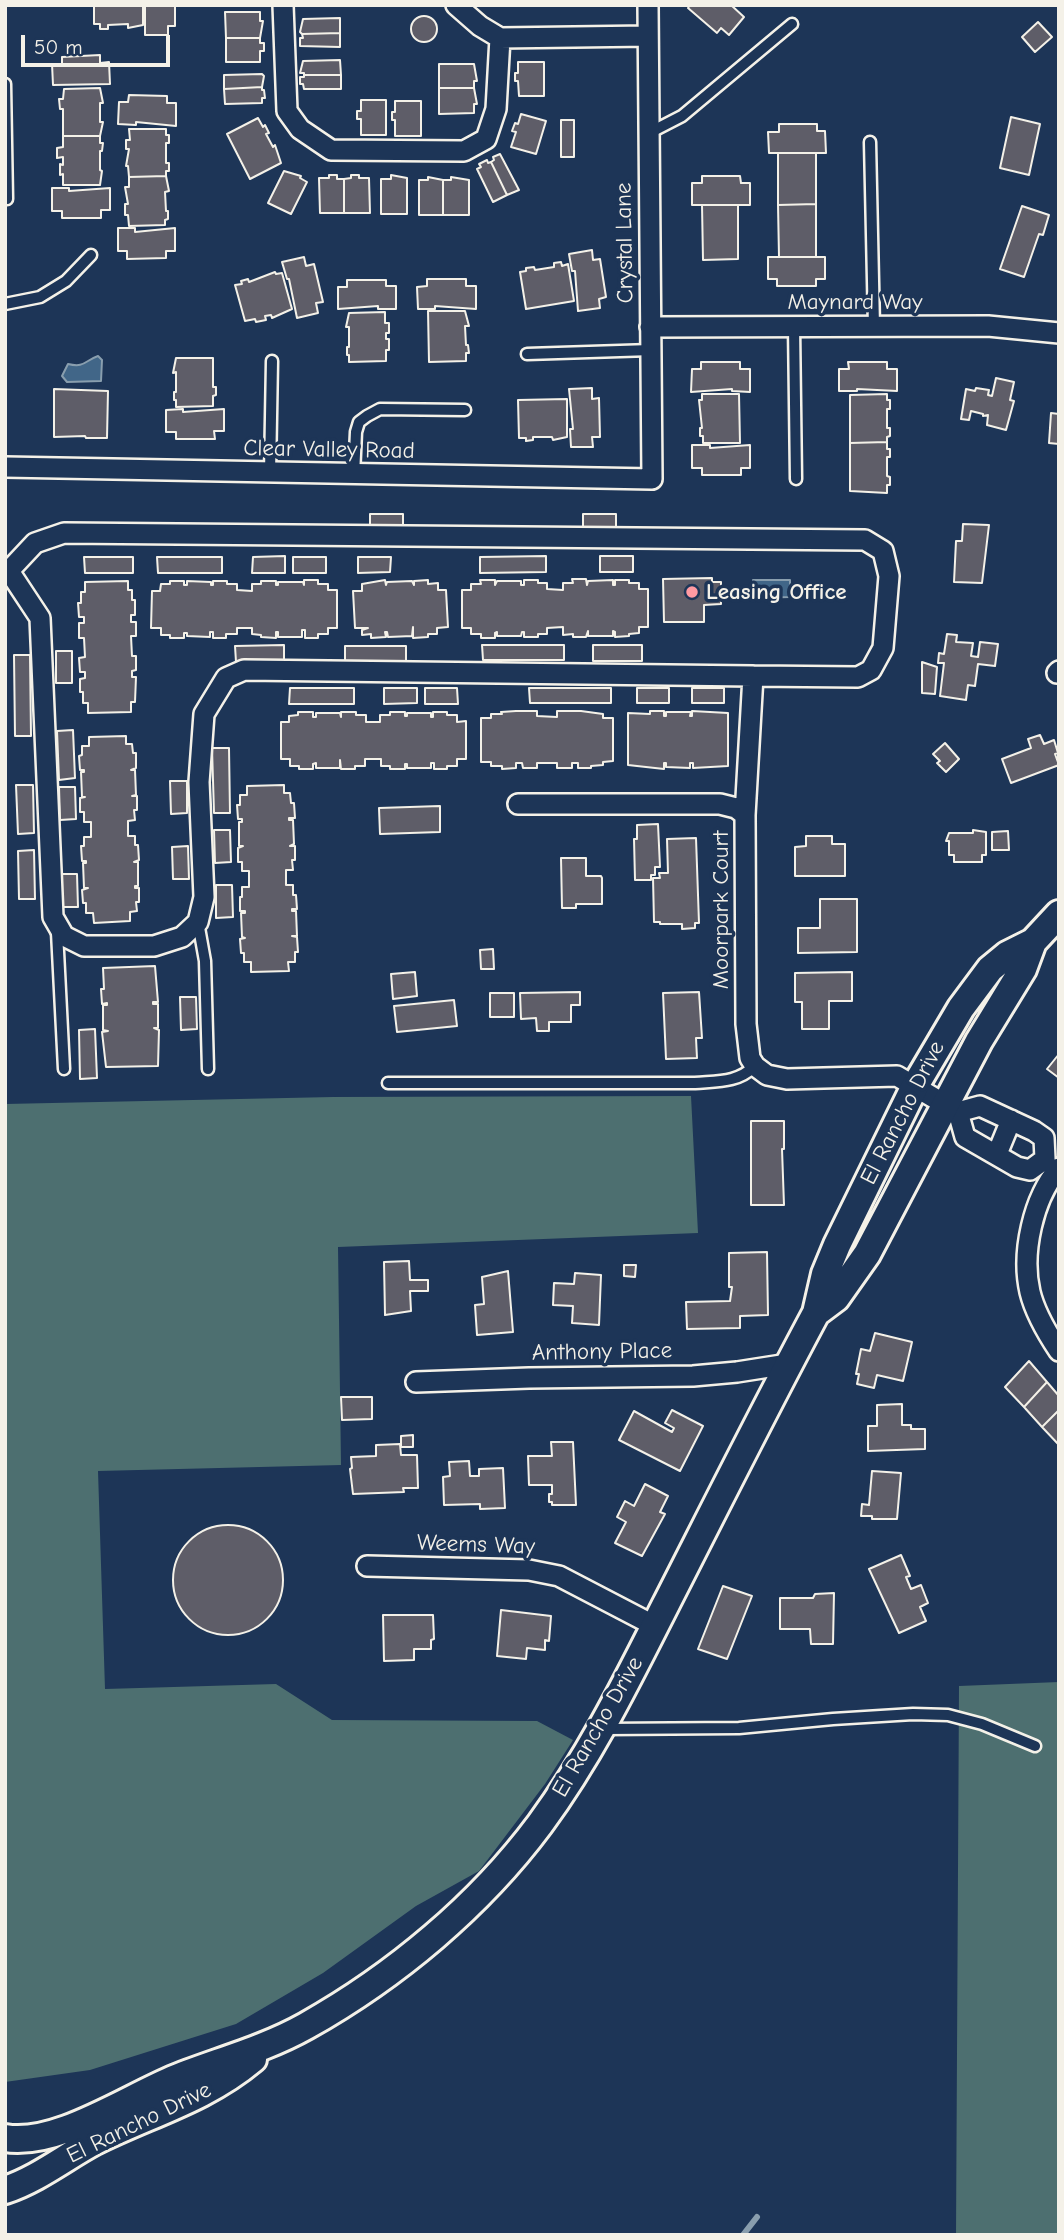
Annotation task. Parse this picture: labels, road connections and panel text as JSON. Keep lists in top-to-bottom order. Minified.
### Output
{"streets":{"main road":["El Rancho Drive"],"street":["Crystal Lane","Maynard Way","Clear Valley Road","Moorpark Court","Anthony Place","Weems Way"]},"crossings":[["Crystal Lane","Maynard Way"],["Crystal Lane","Clear Valley Road"],["El Rancho Drive","Anthony Place"],["El Rancho Drive","Weems Way"]],"places":["Leasing Office"],"scale_bar":"50 m"}
